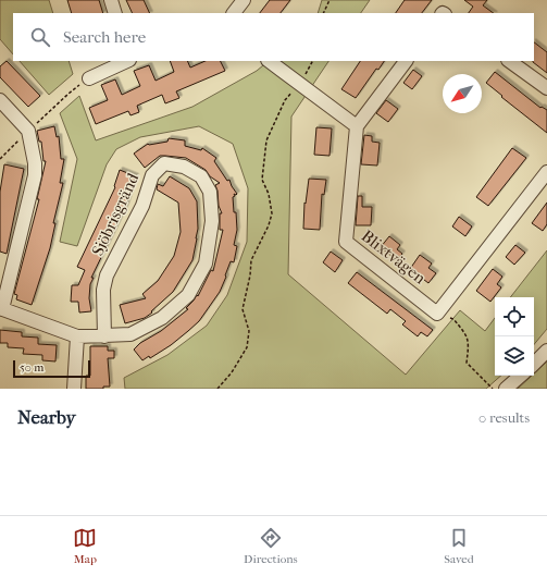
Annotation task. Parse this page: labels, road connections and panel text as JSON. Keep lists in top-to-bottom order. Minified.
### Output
{"streets":{"street":["Sjöbrisgränd","Blixtvägen"]},"scale_bar":"50 m","north":"bottom left","page":{"search":"Search here","scale":"50 m","heading":["Nearby","0 results"],"nav":["Map","Directions","Saved"]}}
